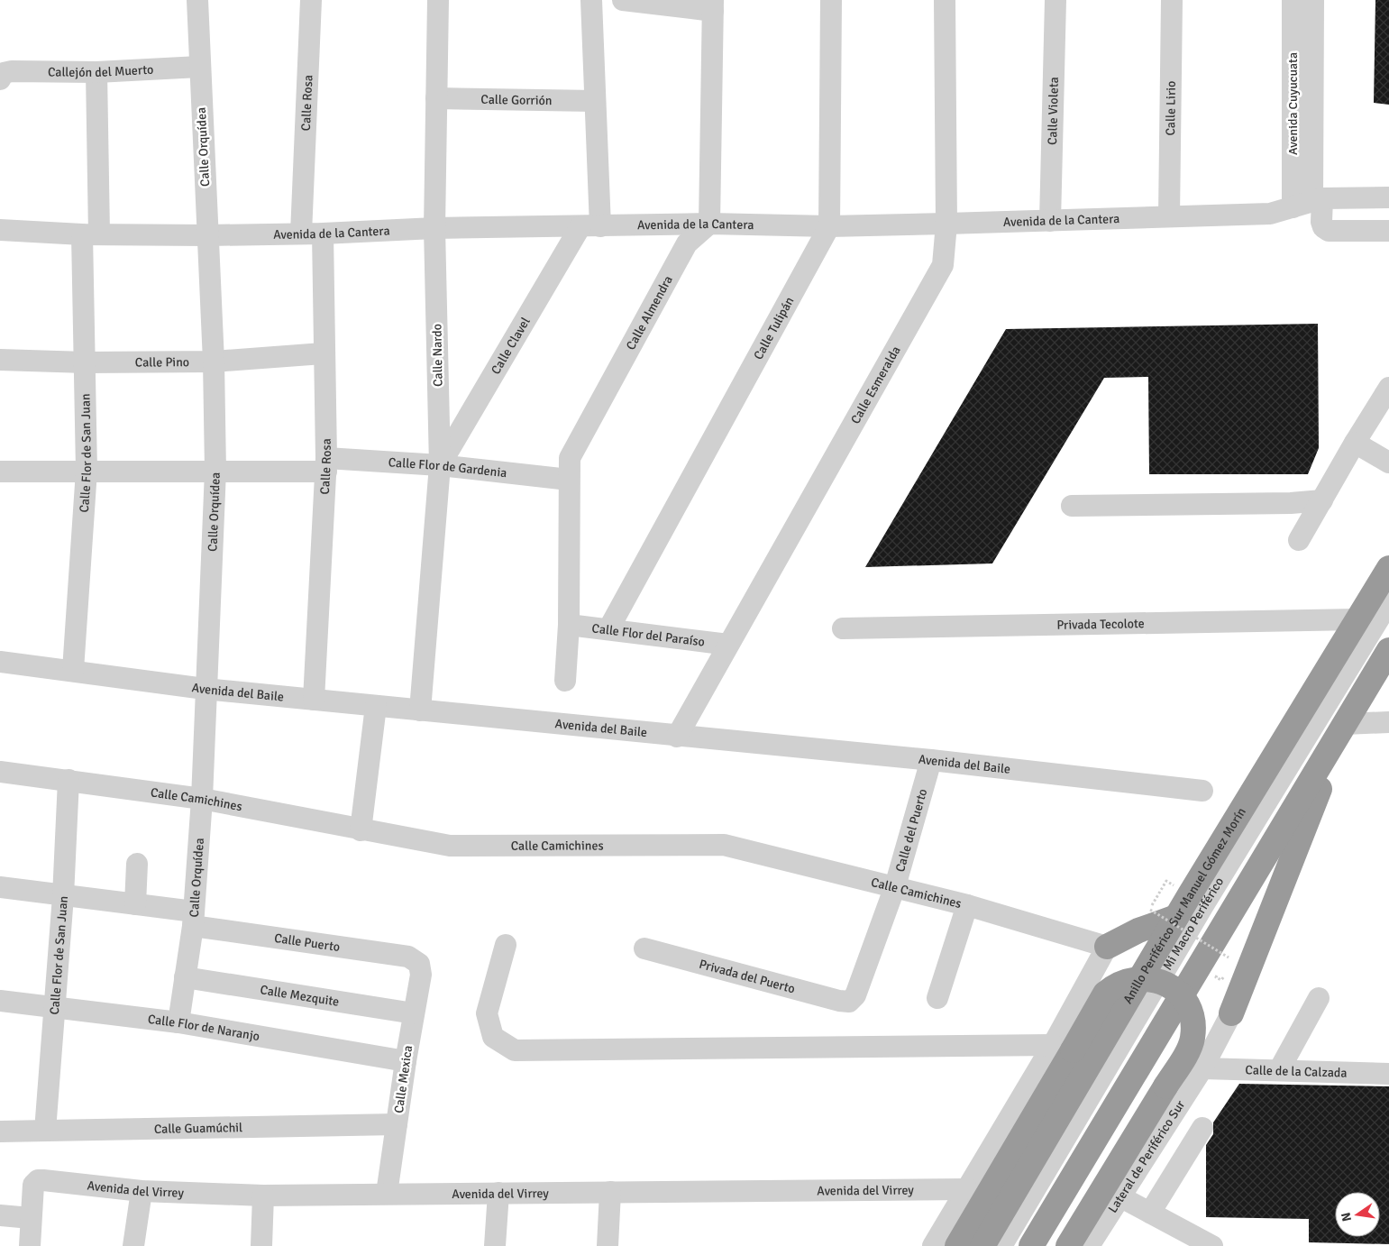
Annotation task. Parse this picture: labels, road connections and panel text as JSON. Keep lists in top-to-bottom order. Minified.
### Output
{"streets":{"highway":["Anillo Periférico Sur Manuel Gómez Morín"],"street":["Callejón del Muerto","Calle Gorrión","Calle Rosa","Avenida Cuyucuata","Calle Lirio","Calle Violeta","Calle Orquídea","Avenida de la Cantera","Calle Almendra","Calle Tulipán","Calle Clavel","Calle Nardo","Calle Pino","Calle Esmeralda","Calle Flor de San Juan","Calle Flor de Gardenia","Privada Tecolote","Calle Flor del Paraíso","Avenida del Baile","Calle Camichines","Calle del Puerto","Mi Macro Periférico","Calle Puerto","Privada del Puerto","Calle Mezquite","Calle Flor de Naranjo","Calle de la Calzada","Calle Mexica","Calle Guamúchil","Lateral de Periférico Sur","Avenida del Virrey"]},"crossings":[["Callejón del Muerto","Calle Orquídea"],["Callejón del Muerto","Calle Flor de San Juan"],["Calle Gorrión","Calle Nardo"],["Calle Rosa","Avenida de la Cantera"],["Calle Rosa","Calle Pino"],["Calle Rosa","Calle Flor de Gardenia"],["Calle Rosa","Avenida del Baile"],["Avenida Cuyucuata","Avenida de la Cantera"],["Calle Lirio","Avenida de la Cantera"],["Calle Violeta","Avenida de la Cantera"],["Calle Orquídea","Avenida de la Cantera"],["Calle Orquídea","Calle Pino"],["Calle Orquídea","Calle Flor de Gardenia"],["Calle Orquídea","Avenida del Baile"],["Calle Orquídea","Calle Camichines"],["Calle Orquídea","Calle Puerto"],["Calle Orquídea","Calle Mezquite"],["Calle Orquídea","Calle Flor de Naranjo"],["Avenida de la Cantera","Calle Almendra"],["Avenida de la Cantera","Calle Tulipán"],["Avenida de la Cantera","Calle Clavel"],["Avenida de la Cantera","Calle Nardo"],["Avenida de la Cantera","Calle Esmeralda"],["Avenida de la Cantera","Calle Flor de San Juan"],["Calle Almendra","Calle Flor de Gardenia"],["Calle Almendra","Calle Flor del Paraíso"],["Calle Tulipán","Calle Flor del Paraíso"],["Calle Clavel","Calle Nardo"],["Calle Clavel","Calle Flor de Gardenia"],["Calle Nardo","Calle Flor de Gardenia"],["Calle Nardo","Avenida del Baile"],["Calle Pino","Calle Flor de San Juan"],["Calle Esmeralda","Calle Flor del Paraíso"],["Calle Esmeralda","Avenida del Baile"],["Calle Flor de San Juan","Calle Flor de Gardenia"],["Calle Flor de San Juan","Avenida del Baile"],["Calle Flor de San Juan","Calle Camichines"],["Calle Flor de San Juan","Calle Puerto"],["Calle Flor de San Juan","Calle Flor de Naranjo"],["Calle Flor de San Juan","Calle Guamúchil"],["Privada Tecolote","Anillo Periférico Sur Manuel Gómez Morín"],["Avenida del Baile","Calle del Puerto"],["Calle Camichines","Calle del Puerto"],["Calle del Puerto","Privada del Puerto"],["Calle Puerto","Calle Mexica"],["Calle Mezquite","Calle Mexica"],["Calle Flor de Naranjo","Calle Mexica"],["Calle de la Calzada","Lateral de Periférico Sur"],["Calle Mexica","Calle Guamúchil"],["Calle Mexica","Avenida del Virrey"]],"north":"left"}
